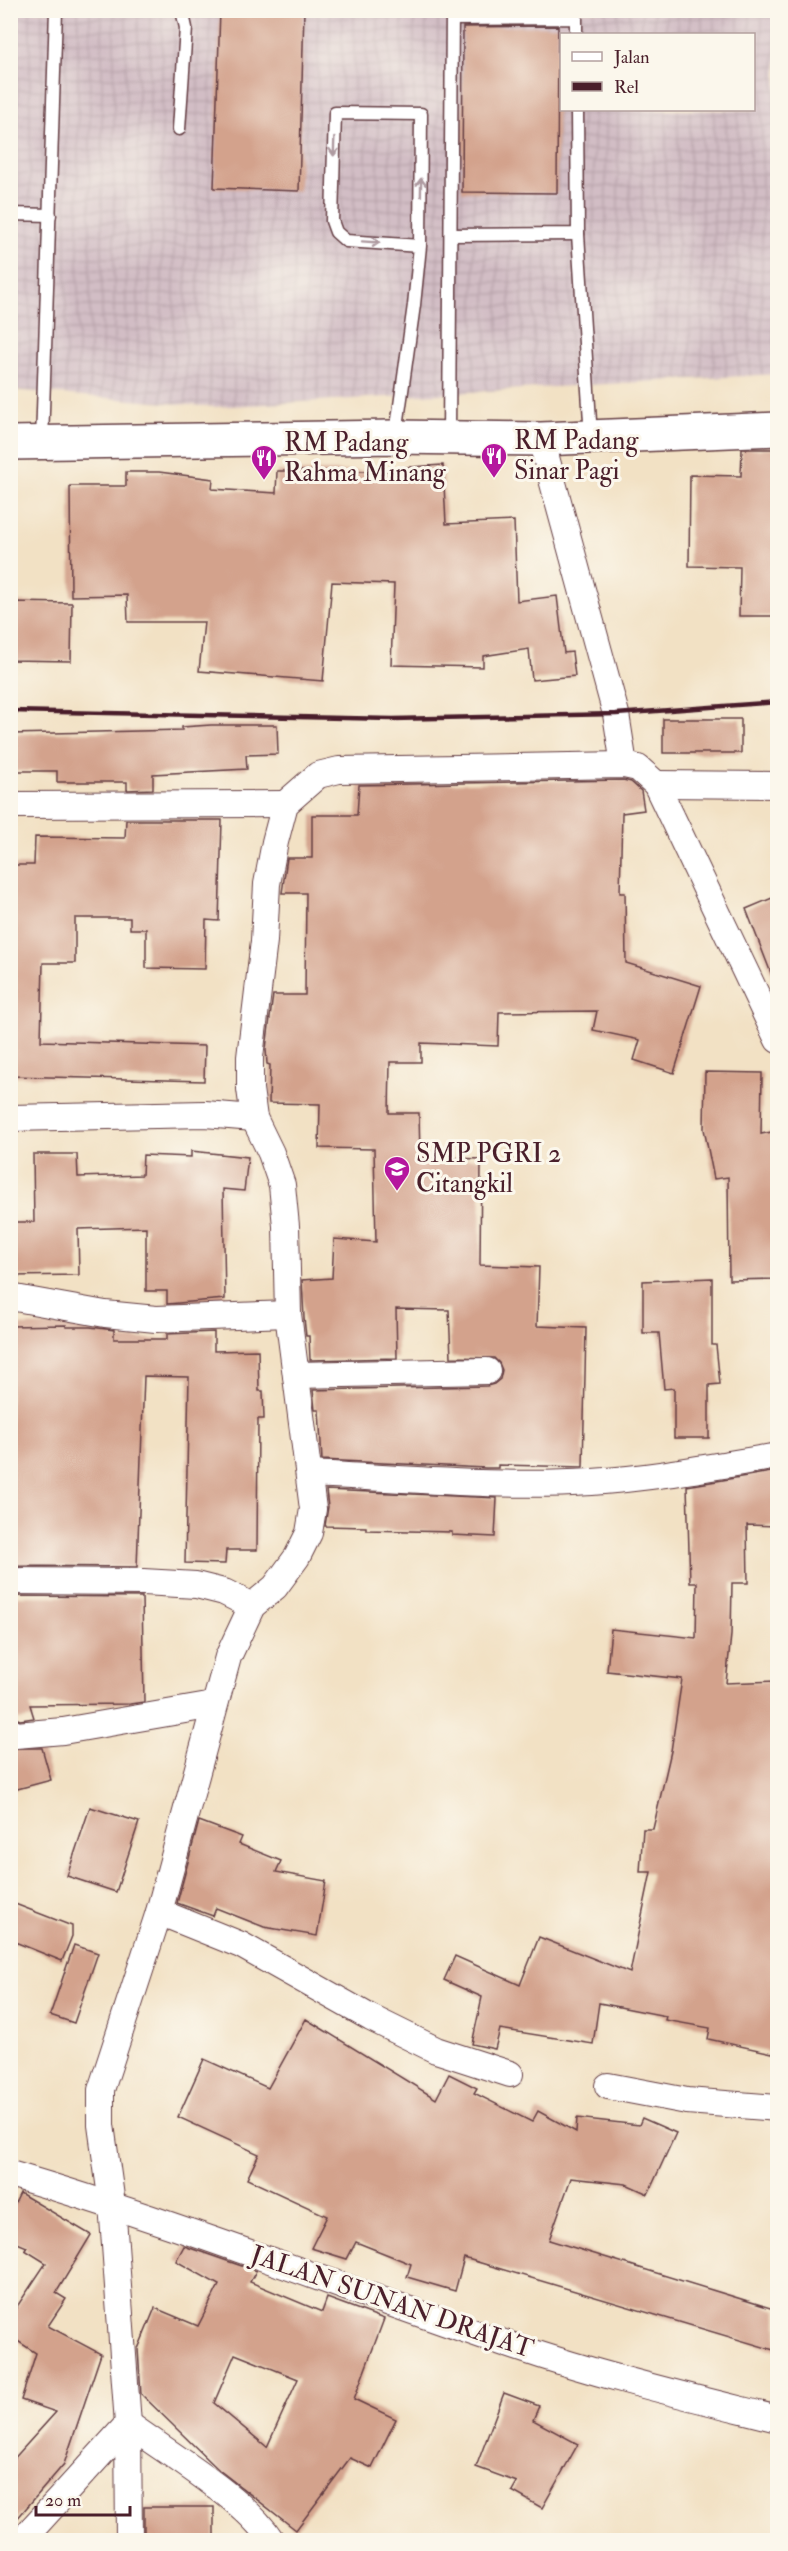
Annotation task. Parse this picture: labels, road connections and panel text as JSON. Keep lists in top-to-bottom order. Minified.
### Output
{"streets":{"street":["JALAN SUNAN DRAJAT"]},"places":{"restaurant":["RM Padang Sinar Pagi","RM Padang Rahma Minang"],"school or university":["SMP PGRI 2 Citangkil"]},"legend":["Jalan","Rel"],"scale_bar":"20 m"}
